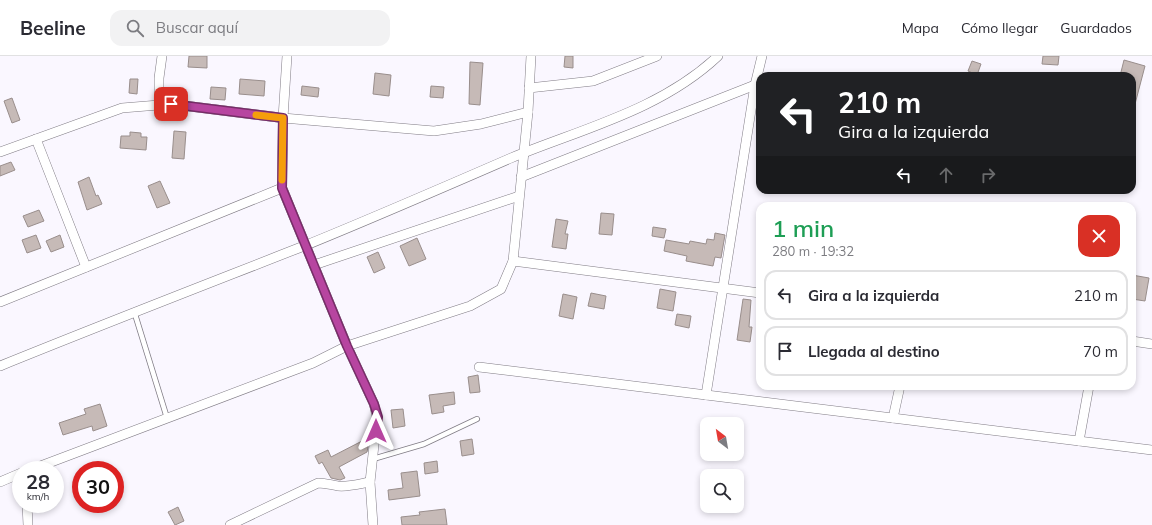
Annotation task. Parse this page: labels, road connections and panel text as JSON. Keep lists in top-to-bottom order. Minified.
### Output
{"north":"top left","page":{"header":"Beeline","search":"Buscar aquí","nav":["Mapa","Cómo llegar","Guardados"],"turn":["210 m","Gira a la izquierda"],"heading":["1 min","280 m · 19:32"],"list":[{"name":"Gira a la izquierda","value":"210 m"},{"name":"Llegada al destino","value":"70 m"}],"speed":"28 km/h","limit":"30"}}
